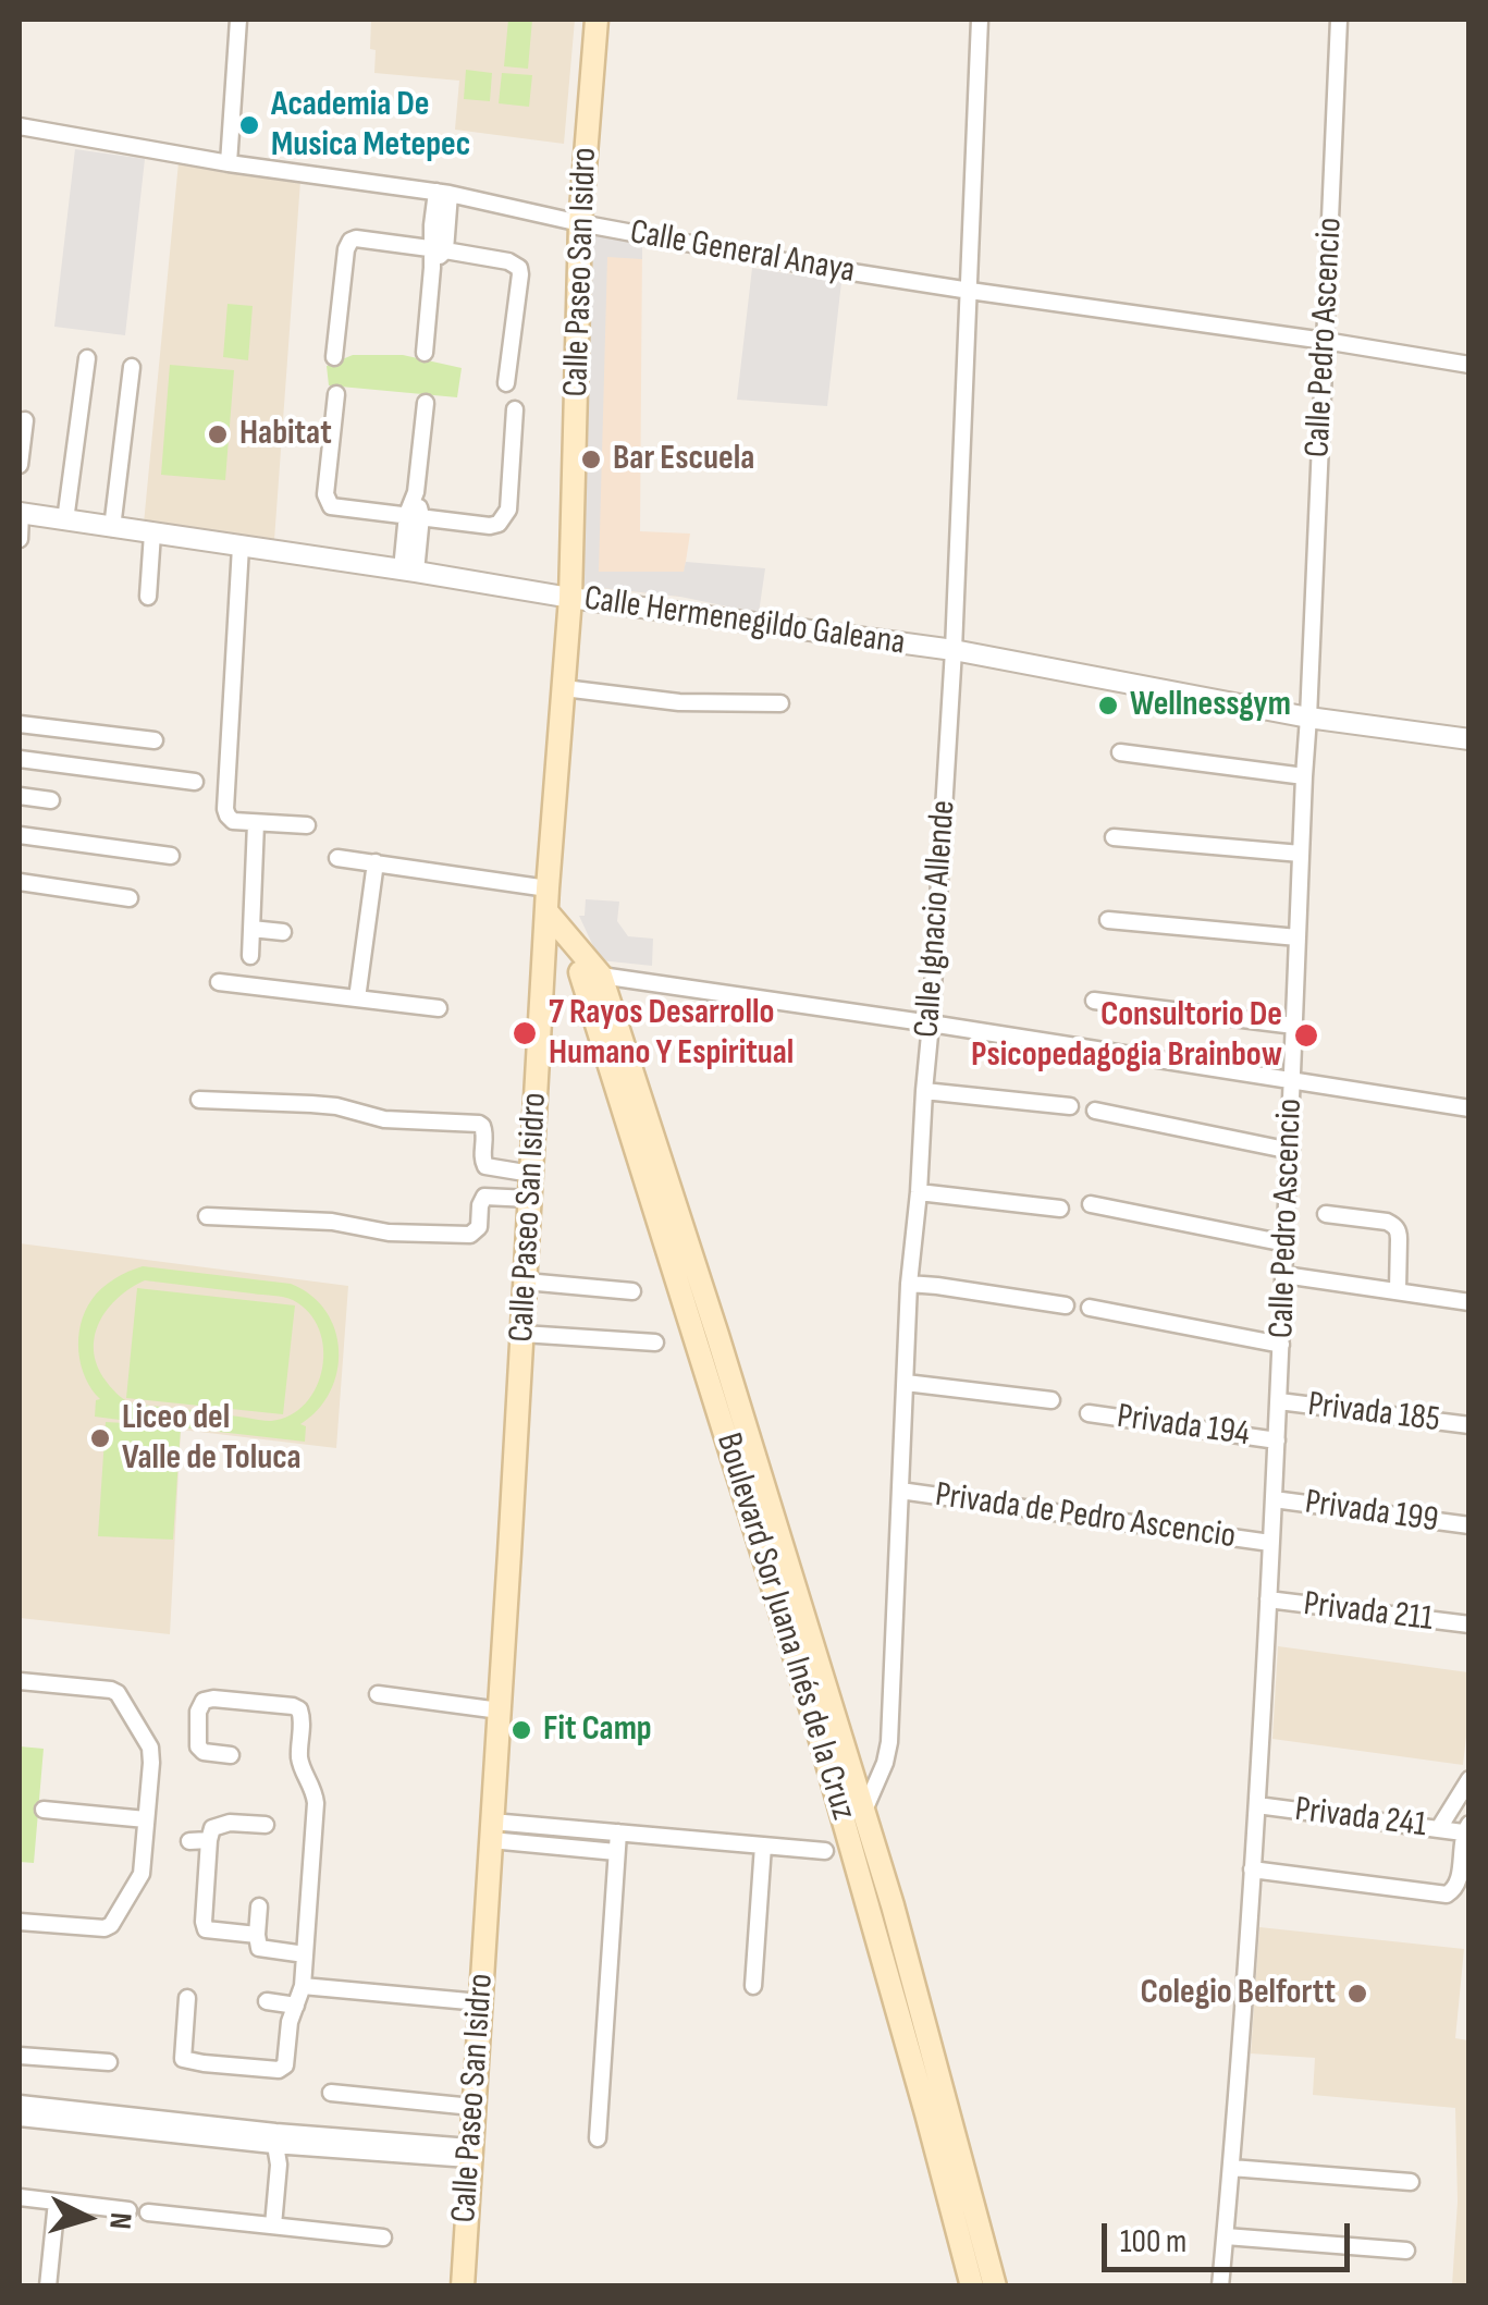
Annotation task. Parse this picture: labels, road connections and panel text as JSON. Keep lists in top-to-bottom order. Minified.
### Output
{"streets":{"main road":["Calle Paseo San Isidro","Boulevard Sor Juana Inés de la Cruz"],"street":["Calle General Anaya","Calle Pedro Ascencio","Calle Hermenegildo Galeana","Calle Ignacio Allende","Privada 185","Privada 194","Privada 199","Privada de Pedro Ascencio","Privada 211","Privada 241"]},"crossings":[["Calle General Anaya","Calle Paseo San Isidro"],["Calle General Anaya","Calle Pedro Ascencio"],["Calle General Anaya","Calle Ignacio Allende"],["Calle Paseo San Isidro","Calle Hermenegildo Galeana"],["Calle Pedro Ascencio","Calle Hermenegildo Galeana"],["Calle Pedro Ascencio","Privada 185"],["Calle Pedro Ascencio","Privada 194"],["Calle Pedro Ascencio","Privada 199"],["Calle Pedro Ascencio","Privada de Pedro Ascencio"],["Calle Pedro Ascencio","Privada 211"],["Calle Pedro Ascencio","Privada 241"],["Calle Hermenegildo Galeana","Calle Ignacio Allende"],["Calle Ignacio Allende","Privada de Pedro Ascencio"],["Calle Ignacio Allende","Boulevard Sor Juana Inés de la Cruz"]],"places":["Academia De Musica Metepec","Habitat","Bar Escuela","Wellnessgym","7 Rayos Desarrollo Humano Y Espiritual","Consultorio De Psicopedagogia Brainbow","Liceo del Valle de Toluca","Fit Camp","Colegio Belfortt"],"scale_bar":"100 m","north":"right"}
